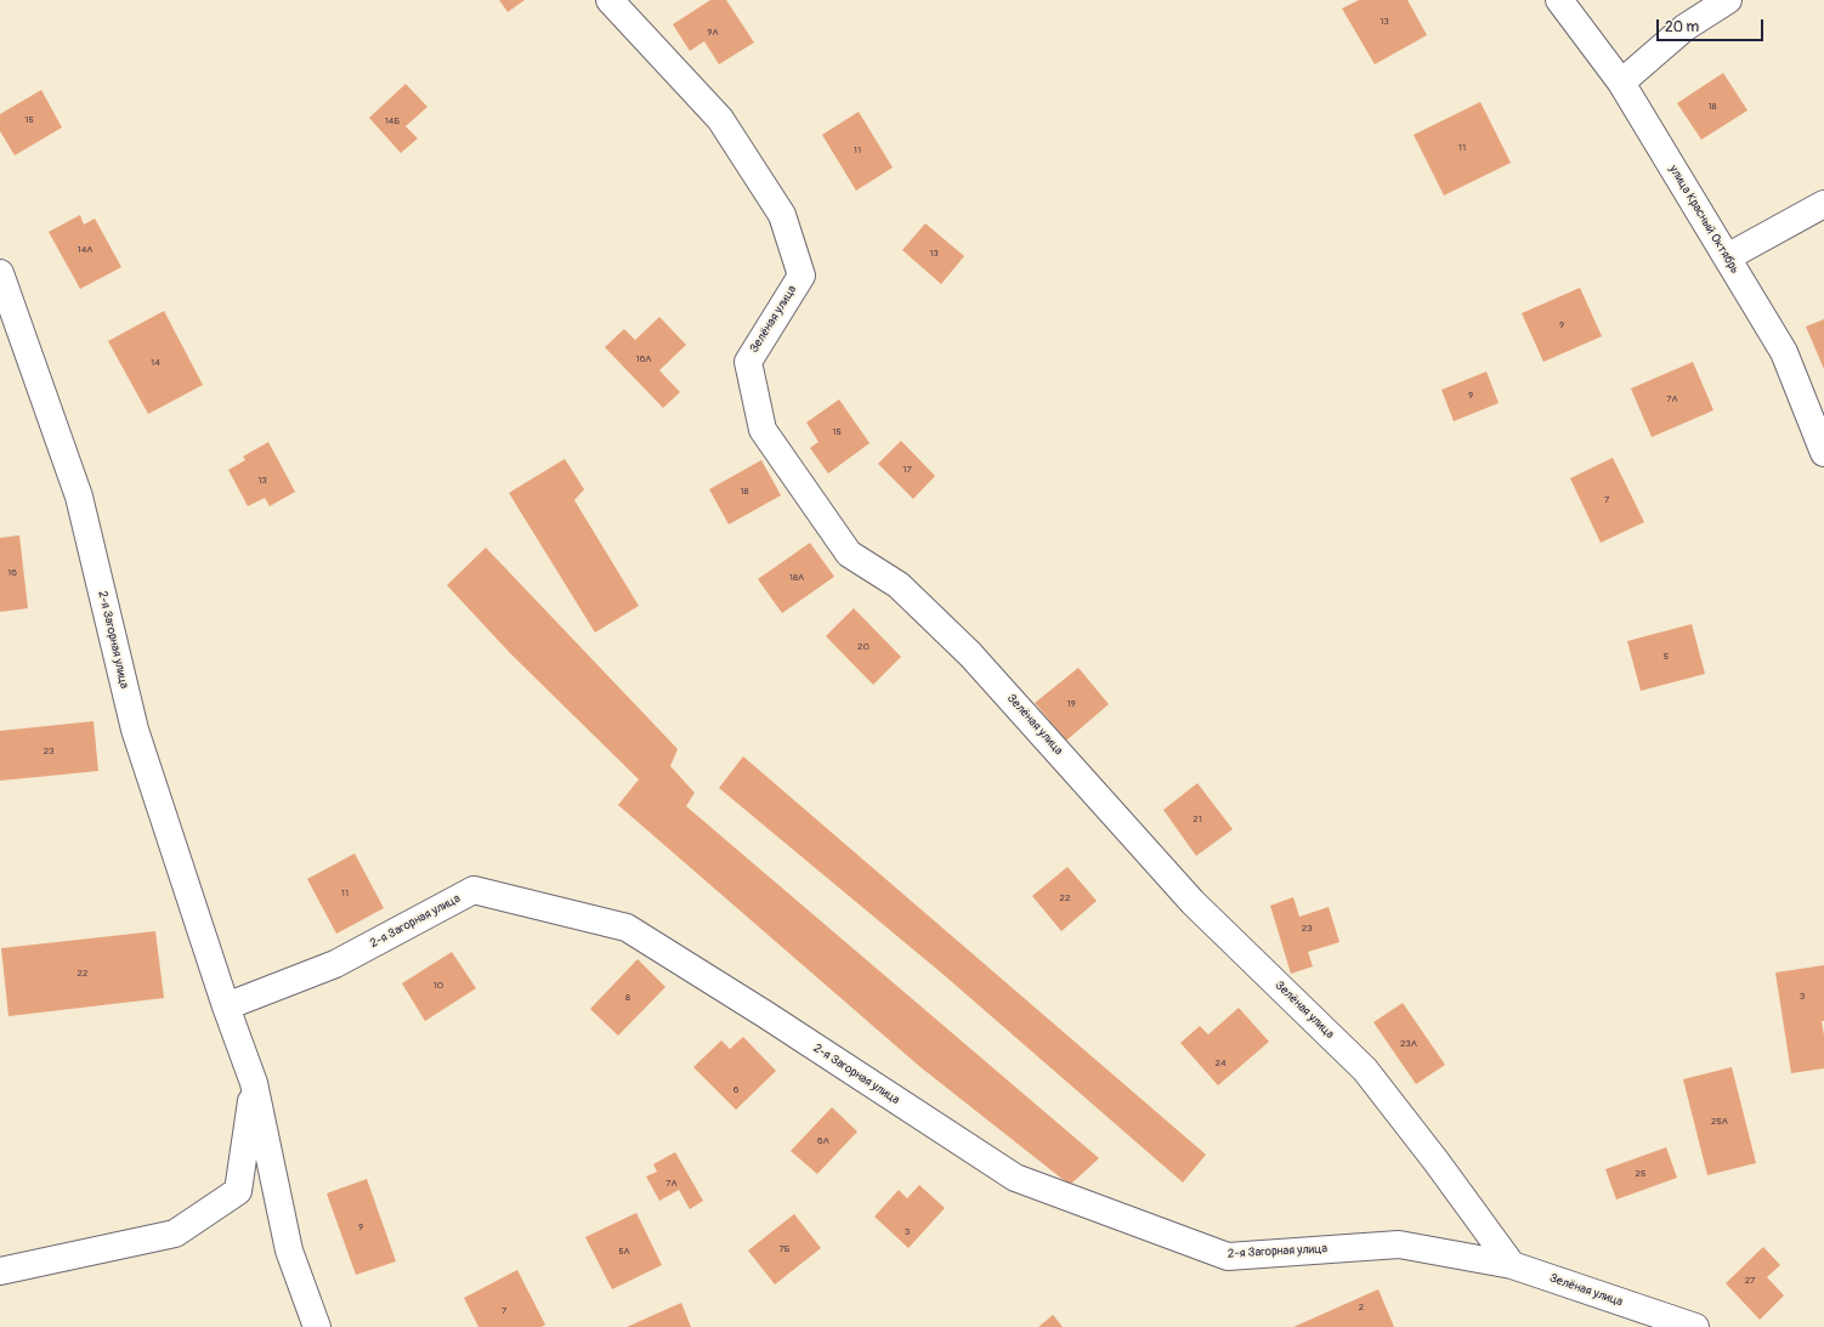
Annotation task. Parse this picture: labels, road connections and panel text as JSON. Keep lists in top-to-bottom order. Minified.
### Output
{"streets":{"street":["улица Красный Октябрь","Зелёная улица","2-я Загорная улица"]},"crossings":[["Зелёная улица","2-я Загорная улица"]],"house_numbers":["13","9А","18","15","14Б","11","11","14А","13","9","16А","14","9","7А","15","17","13","18","7","16","18А","20","5","19","23","21","11","22","23","22","10","3","8","23А","24","6","25А","6А","25","7А","9","3","7Б","5А","27","2","7"],"scale_bar":"20 m"}
